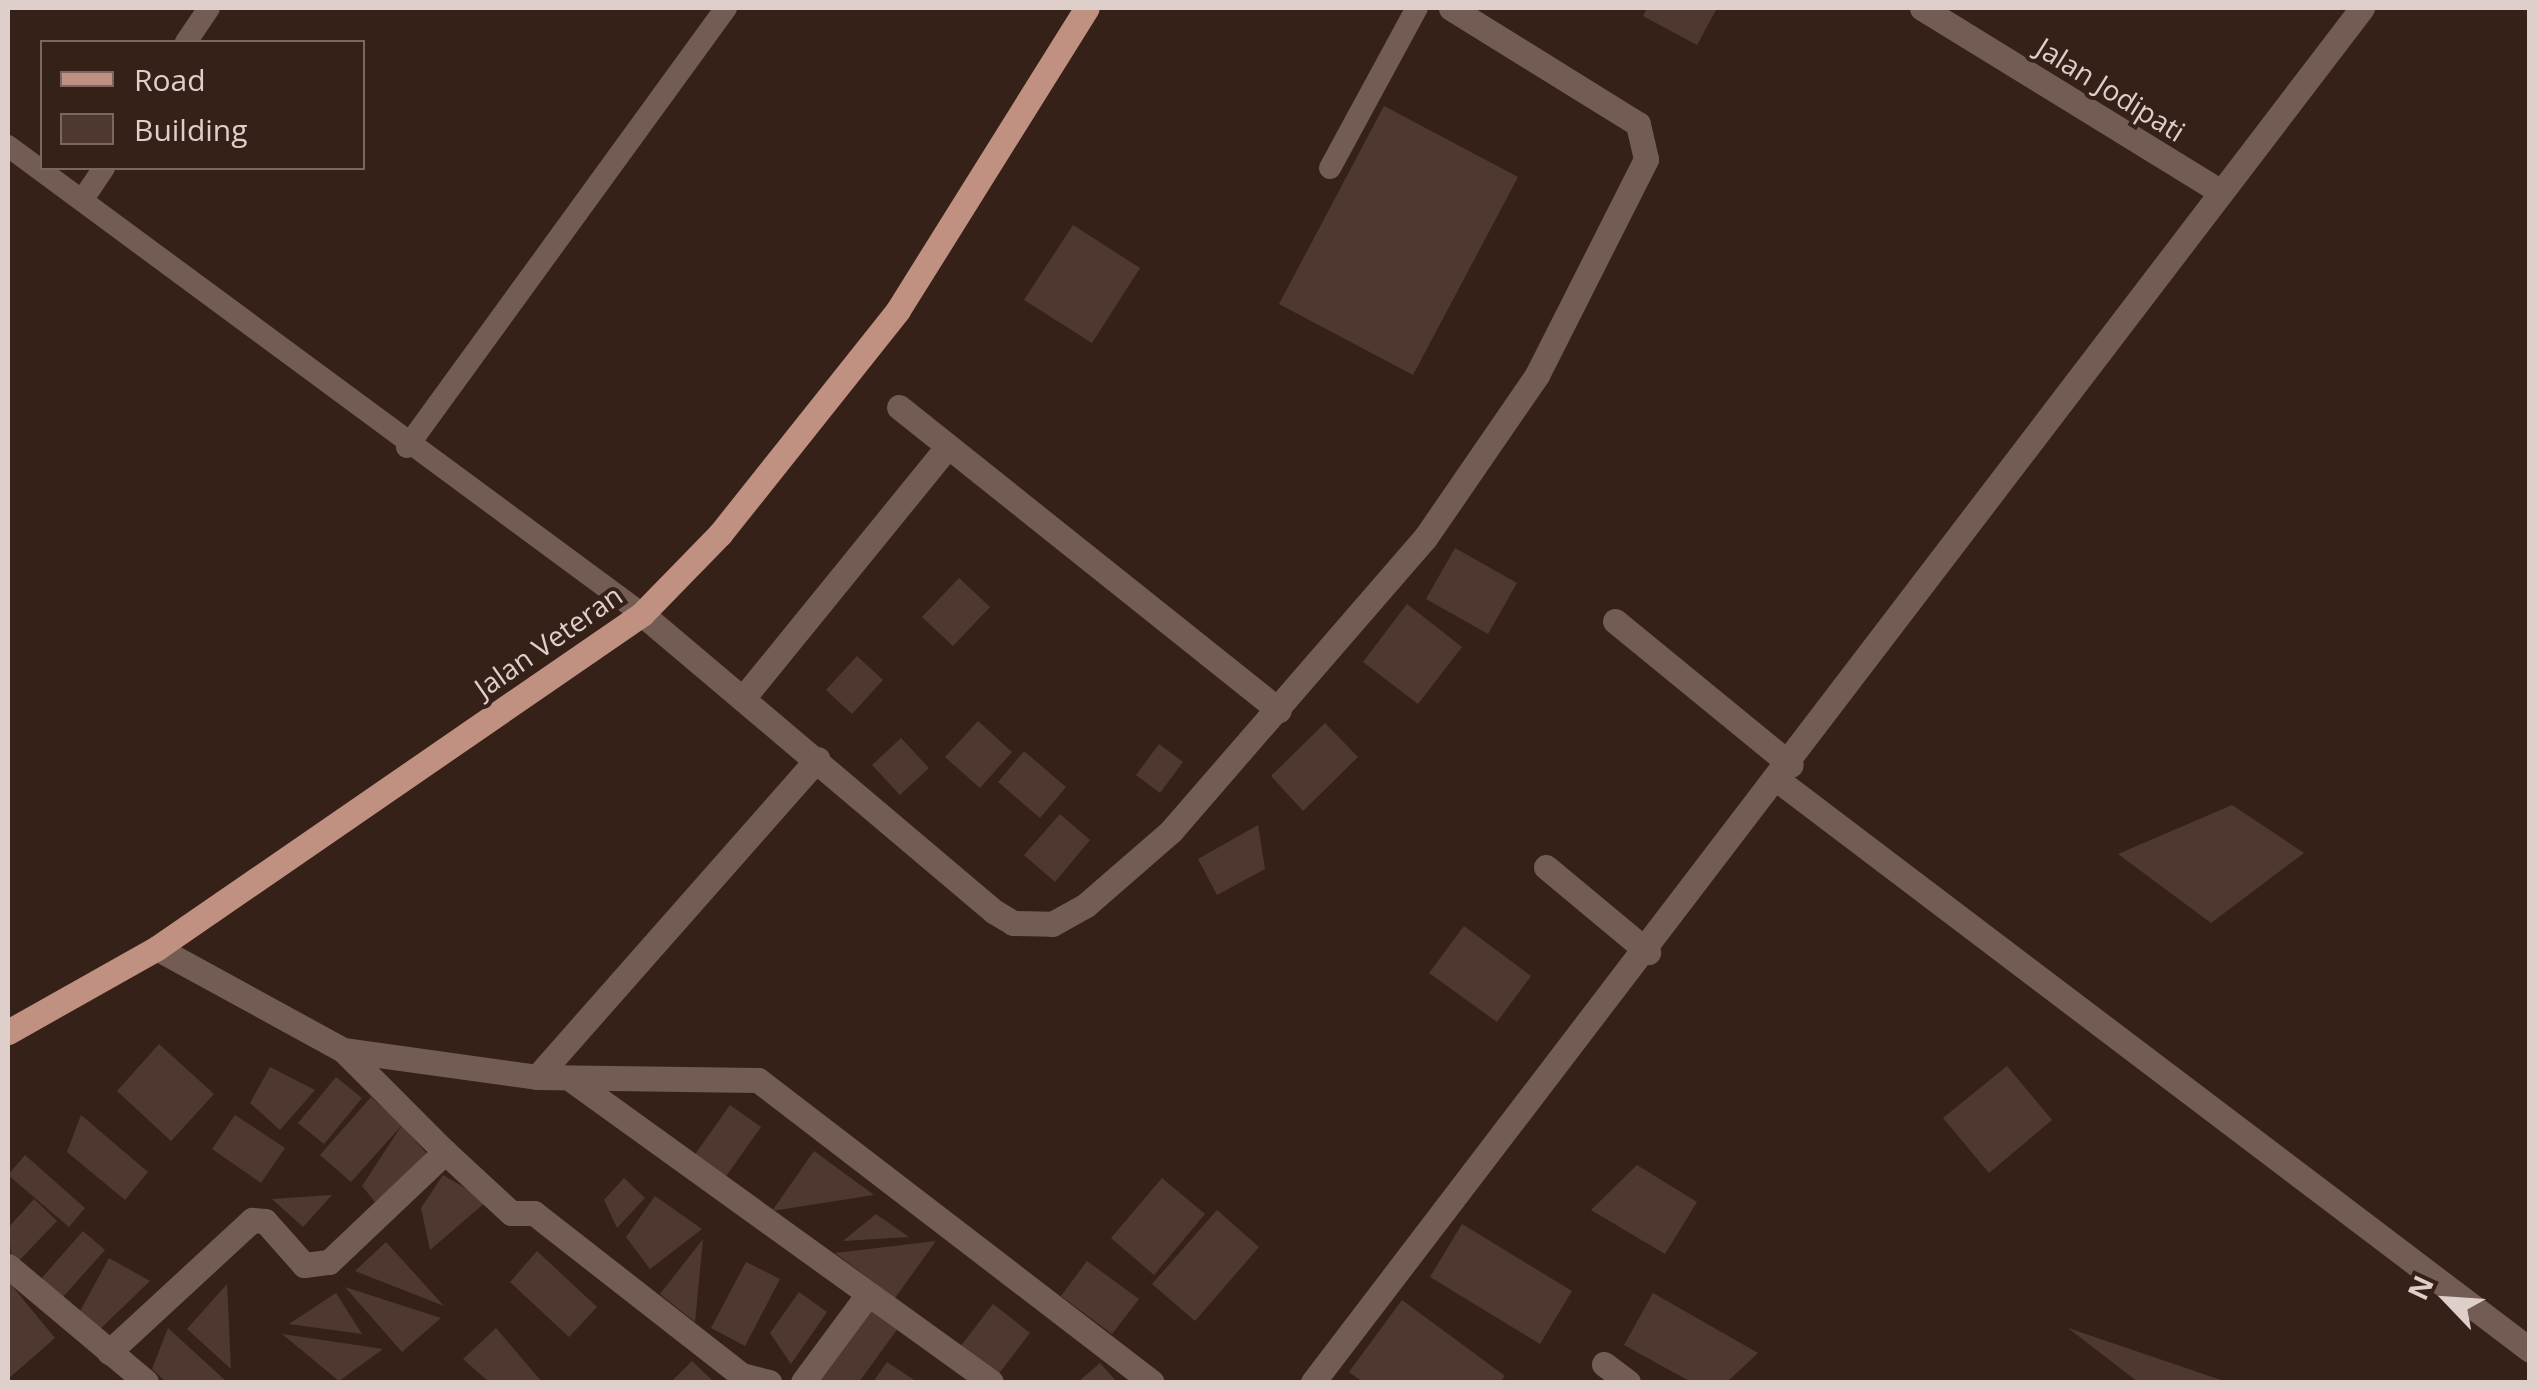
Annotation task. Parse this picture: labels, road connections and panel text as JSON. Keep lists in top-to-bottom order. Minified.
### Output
{"streets":{"main road":["Jalan Veteran"],"street":["Jalan Jodipati"]},"legend":["Road","Building"],"north":"top left"}
